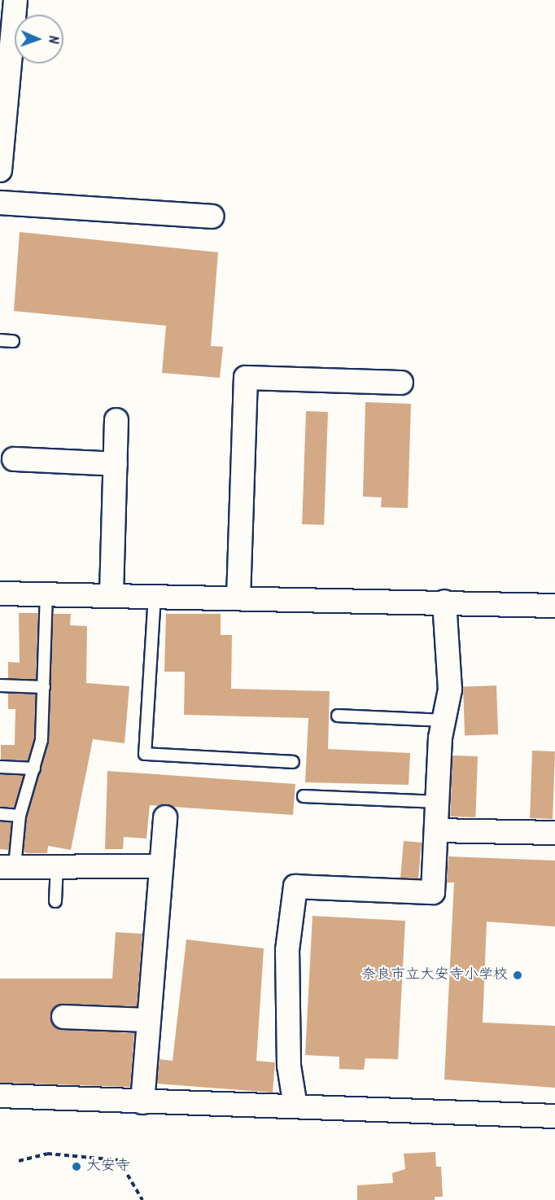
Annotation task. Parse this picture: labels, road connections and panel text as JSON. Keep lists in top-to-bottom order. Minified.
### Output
{"places":["奈良市立大安寺小学校","大安寺"],"north":"right"}
